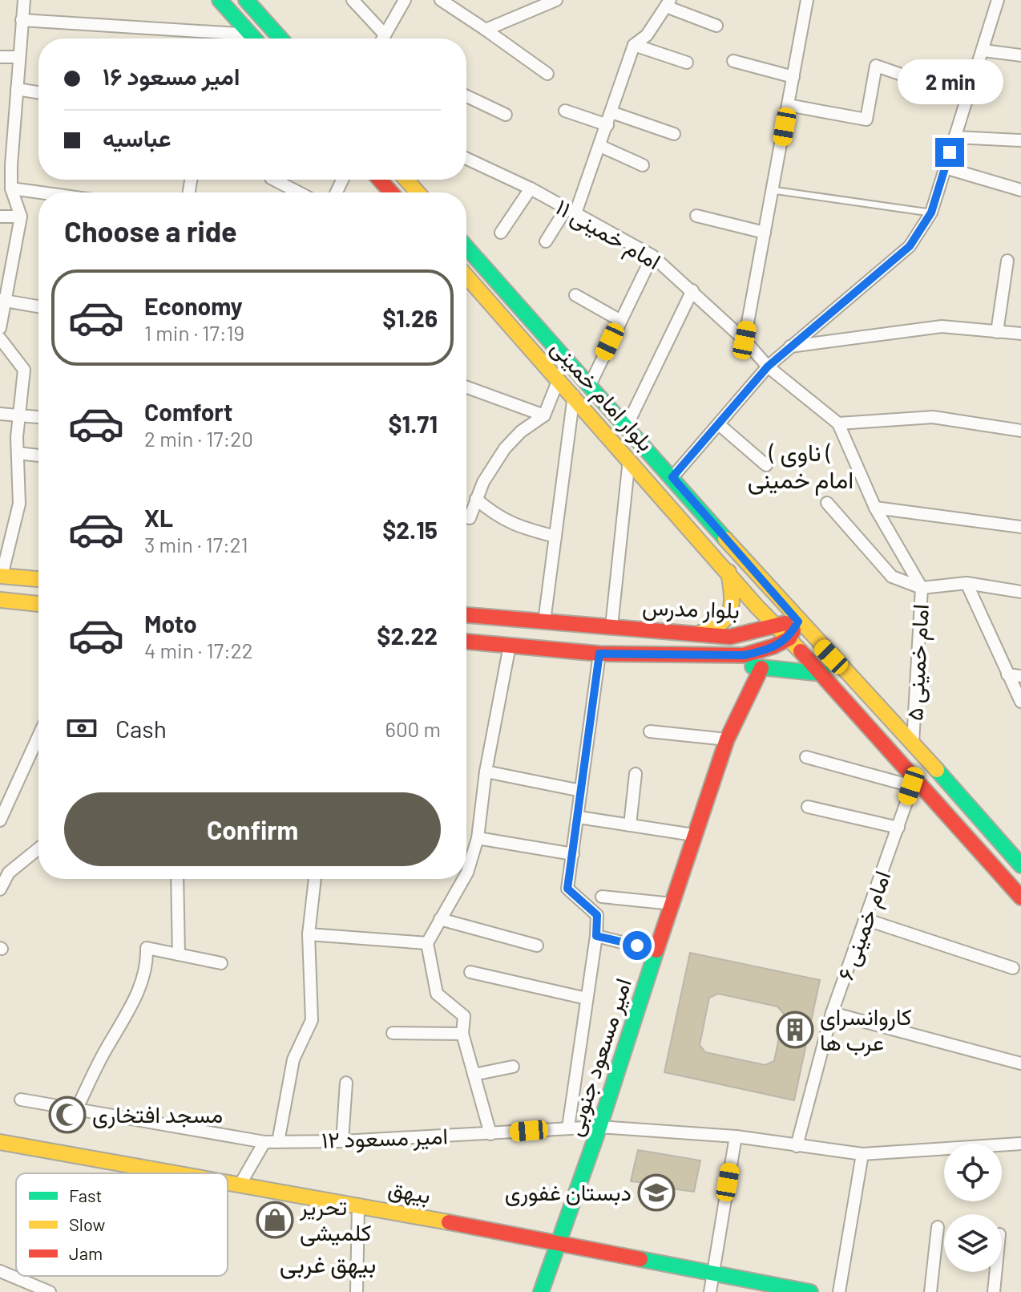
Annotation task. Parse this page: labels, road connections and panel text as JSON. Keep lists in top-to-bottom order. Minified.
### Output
{"streets":{"main road":["بلوار امام خمینی","بلوار مدرس","امیر مسعود جنوبی","بیهق"],"street":["امام خمینی ۱۱","امام خمینی ۵","امام خمینی ۶","امیر مسعود ۱۲"]},"crossings":[["امام خمینی ۱۱","امام خمینی ۵"],["بلوار امام خمینی","بلوار مدرس"],["بلوار امام خمینی","امام خمینی ۵"],["بلوار امام خمینی","امام خمینی ۶"],["امام خمینی ۶","امیر مسعود ۱۲"],["امیر مسعود جنوبی","امیر مسعود ۱۲"],["امیر مسعود جنوبی","بیهق"]],"districts":["( ناوی ( امام خمینی","بیهق غربی"],"places":{"building":["کاروانسرای عرب ها"],"mosque":["مسجد افتخاری"],"school or university":["دبستان غفوری"],"shop":["تحریر کلمیشی"]},"legend":["Fast","Slow","Jam"],"page":{"banner":["امیر مسعود ۱۶","عباسیه"],"bubble":"2 min","heading":"Choose a ride","list":[{"name":"Economy","note":"1 min · 17:19","value":"$1.26"},{"name":"Comfort","note":"2 min · 17:20","value":"$1.71"},{"name":"XL","note":"3 min · 17:21","value":"$2.15"},{"name":"Moto","note":"4 min · 17:22","value":"$2.22"}],"pay":["Cash","600 m"],"buttons":"Confirm"}}
